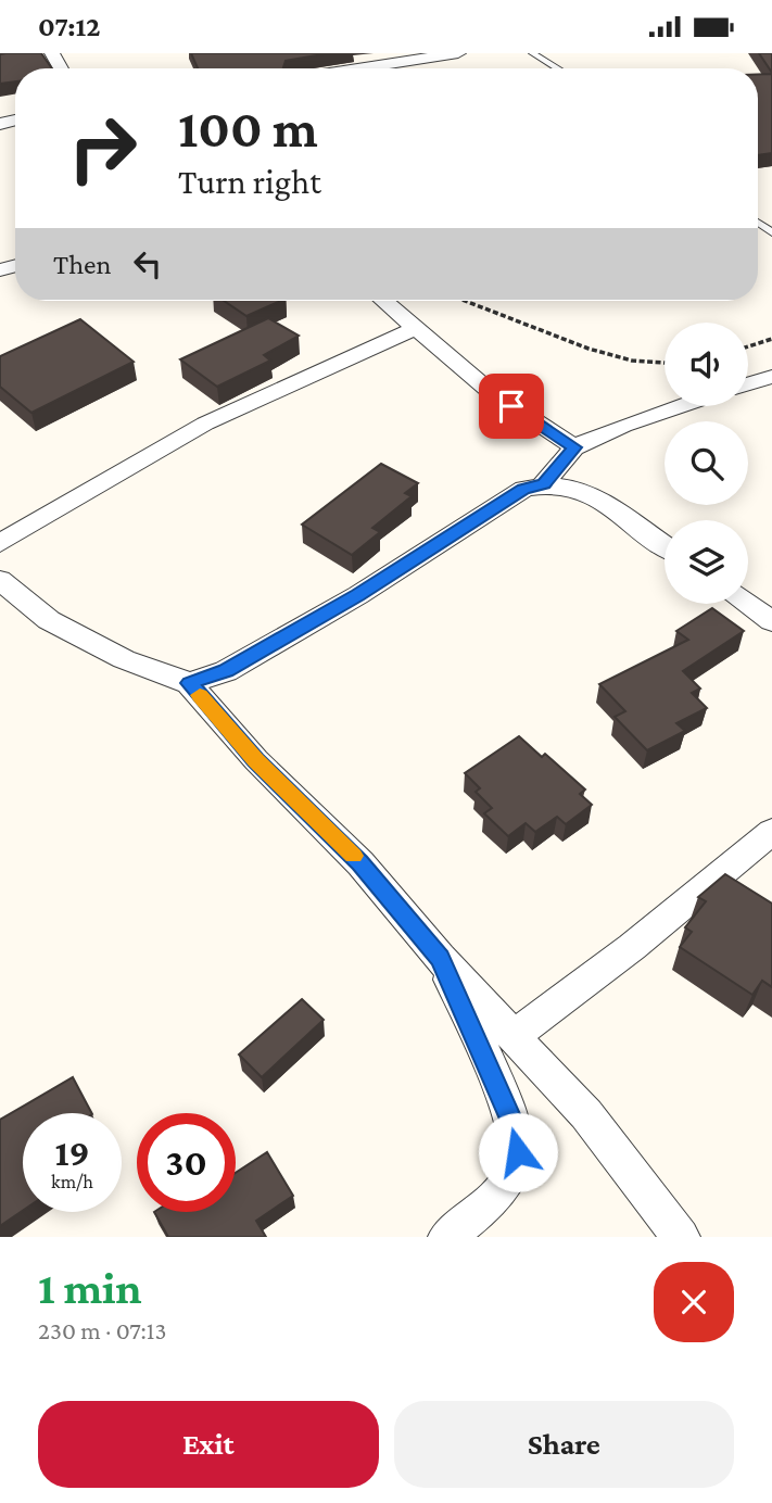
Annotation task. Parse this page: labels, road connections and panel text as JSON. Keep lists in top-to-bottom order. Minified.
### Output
{"page":{"status":"07:12","turn":["100 m","Turn right"],"then":"Then","speed":"19 km/h","limit":"30","heading":["1 min","230 m · 07:13"],"buttons":["Exit","Share"]}}
